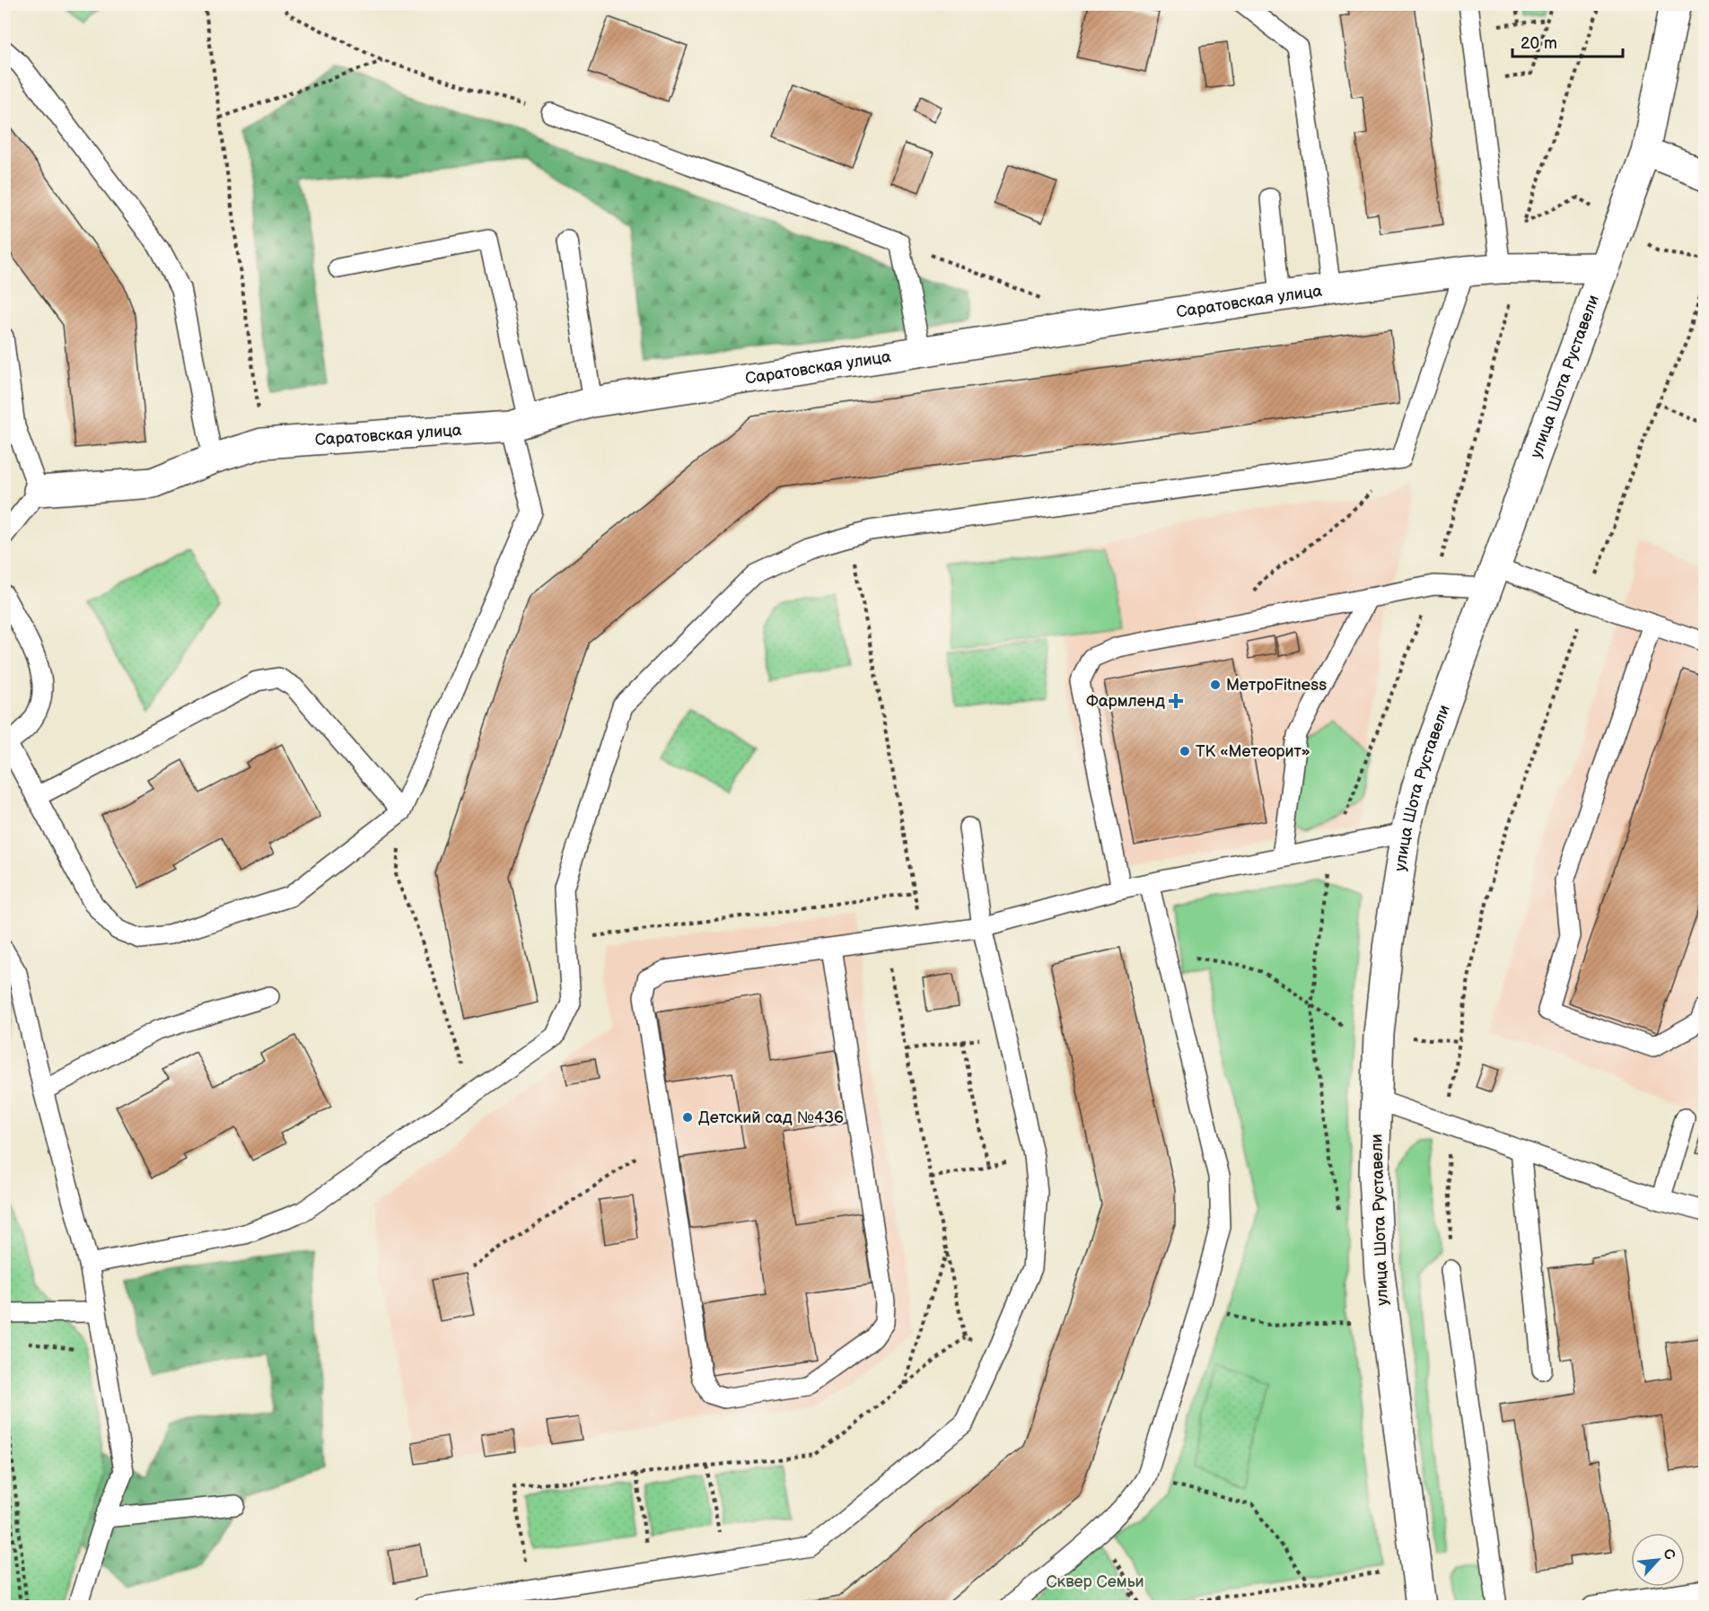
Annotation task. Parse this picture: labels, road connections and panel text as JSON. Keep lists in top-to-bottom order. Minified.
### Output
{"streets":{"street":["Саратовская улица","улица Шота Руставели"]},"crossings":[["Саратовская улица","улица Шота Руставели"]],"parks":["Сквер Семьи"],"places":{"other":["МетроFitness","ТК «Метеорит»","Детский сад №436"],"health":["Фармленд"]},"scale_bar":"20 m","north":"top right"}
